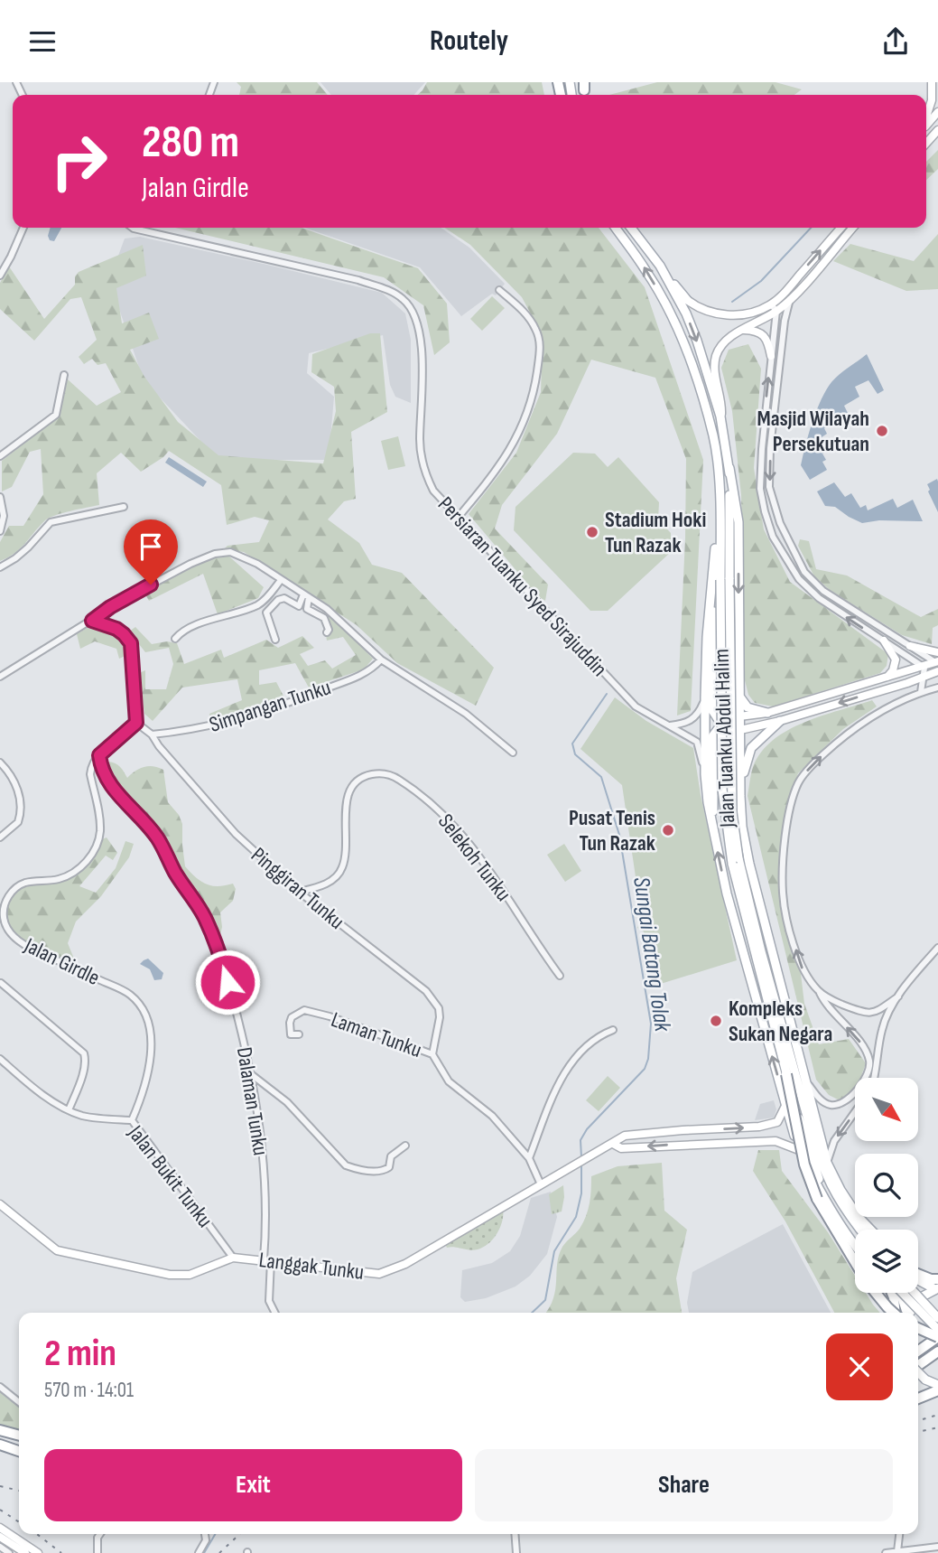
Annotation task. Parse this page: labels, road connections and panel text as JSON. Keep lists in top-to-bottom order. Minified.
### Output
{"streets":{"main road":["Jalan Tuanku Abdul Halim"],"street":["Persiaran Tuanku Syed Sirajuddin","Simpangan Tunku","Selekoh Tunku","Pinggiran Tunku","Jalan Girdle","Laman Tunku","Dalaman Tunku","Jalan Bukit Tunku","Langgak Tunku"]},"crossings":[["Persiaran Tuanku Syed Sirajuddin","Jalan Tuanku Abdul Halim"],["Simpangan Tunku","Pinggiran Tunku"],["Jalan Tuanku Abdul Halim","Langgak Tunku"],["Selekoh Tunku","Pinggiran Tunku"],["Pinggiran Tunku","Laman Tunku"],["Jalan Girdle","Dalaman Tunku"],["Jalan Girdle","Jalan Bukit Tunku"],["Laman Tunku","Langgak Tunku"],["Dalaman Tunku","Langgak Tunku"],["Jalan Bukit Tunku","Langgak Tunku"]],"water":["Sungai Batang Tolak"],"places":["Masjid Wilayah Persekutuan","Stadium Hoki Tun Razak","Pusat Tenis Tun Razak","Kompleks Sukan Negara"],"north":"bottom right","page":{"header":"Routely","turn":["280 m","Jalan Girdle"],"heading":["2 min","570 m · 14:01"],"buttons":["Exit","Share"]}}
